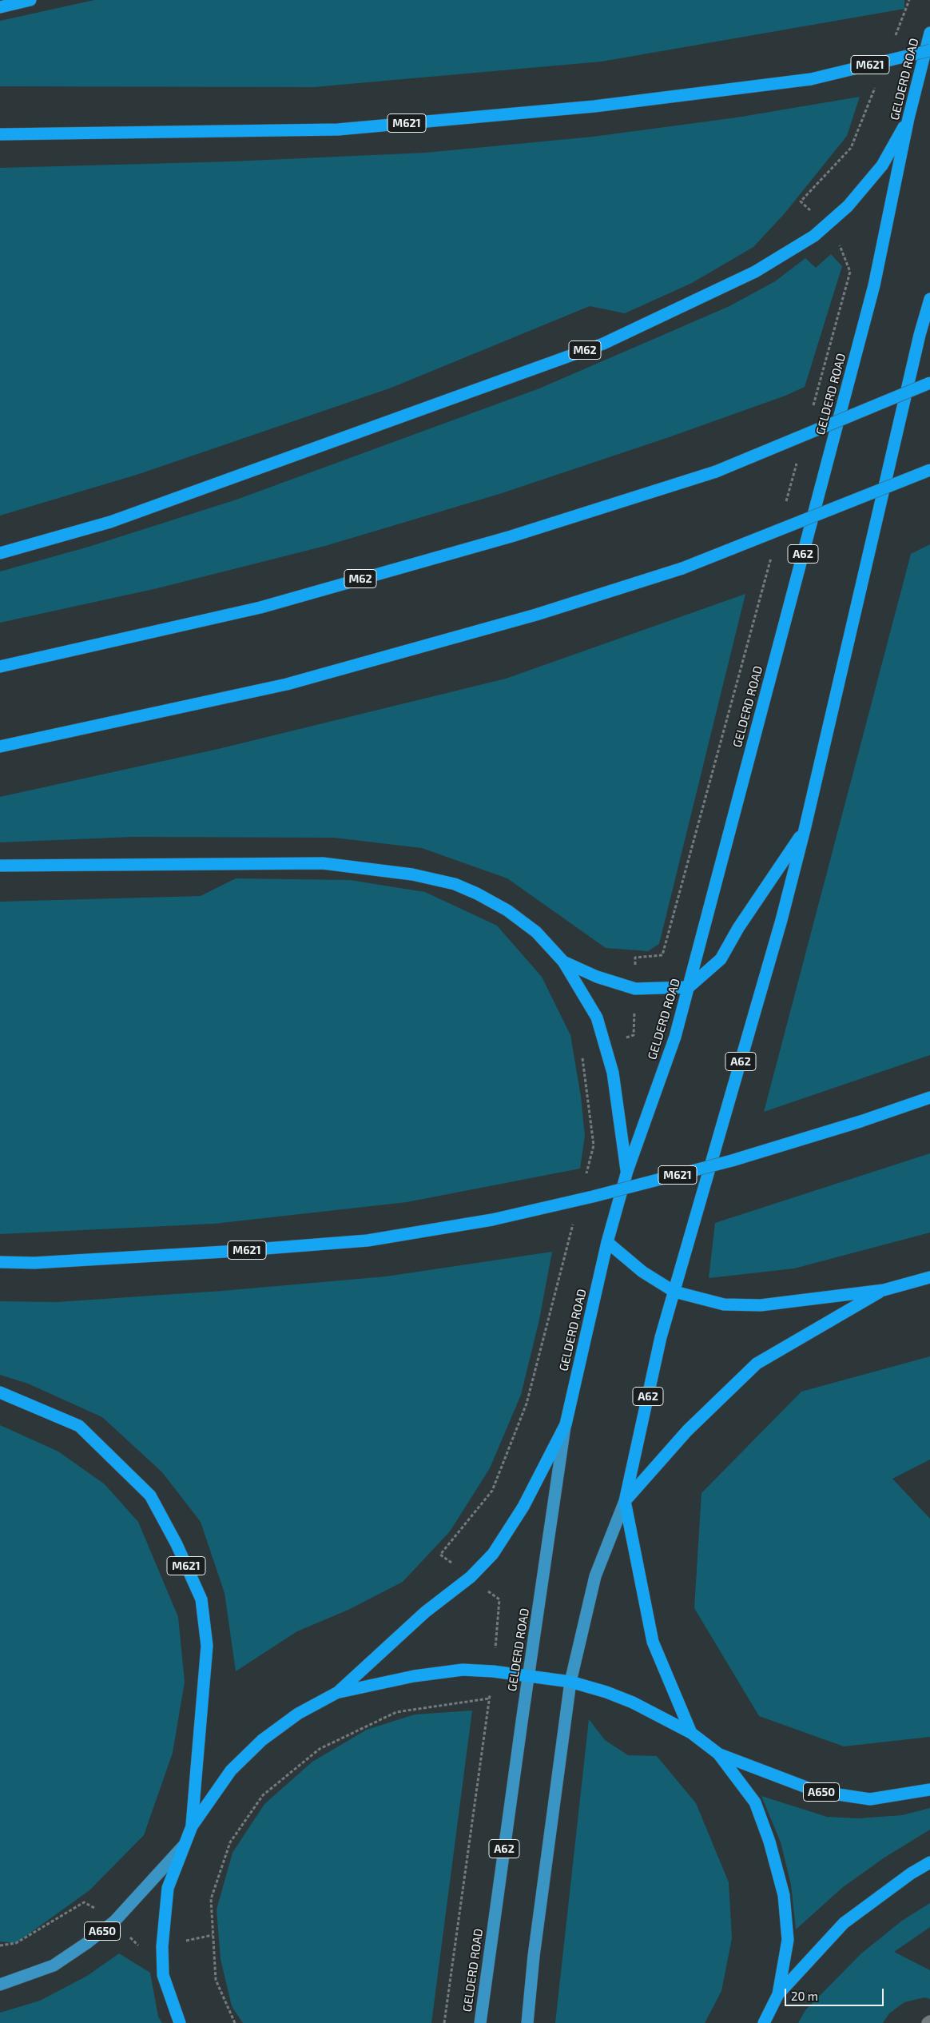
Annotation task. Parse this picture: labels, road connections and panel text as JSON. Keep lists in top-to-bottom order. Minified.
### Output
{"streets":{"highway":["M621","GELDERD ROAD","M62","A62","A650"]},"crossings":[["GELDERD ROAD","M62"]],"scale_bar":"20 m"}
